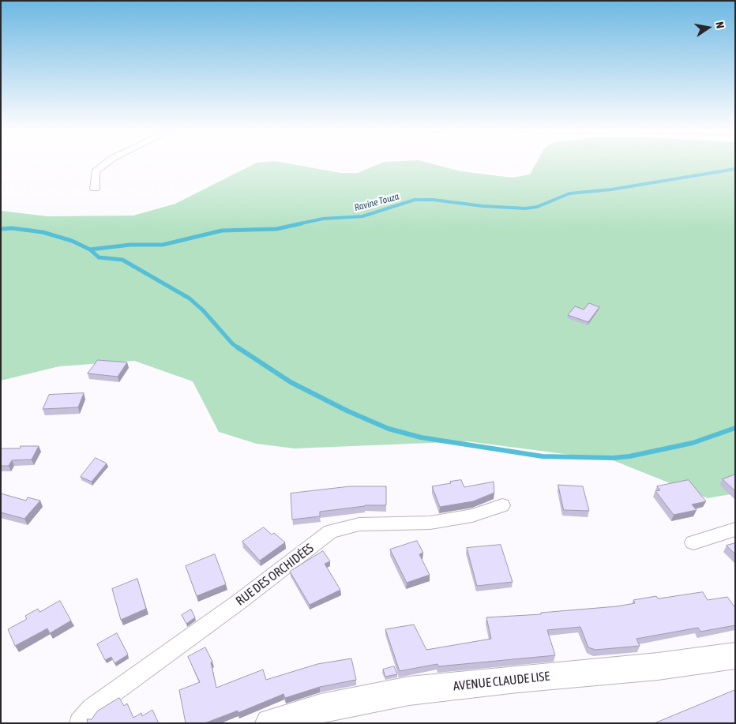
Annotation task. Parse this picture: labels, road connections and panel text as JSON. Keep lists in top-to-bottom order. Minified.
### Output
{"streets":{"street":["RUE DES ORCHIDÉES","AVENUE CLAUDE LISE"]},"water":["Ravine Touza"],"north":"right"}
